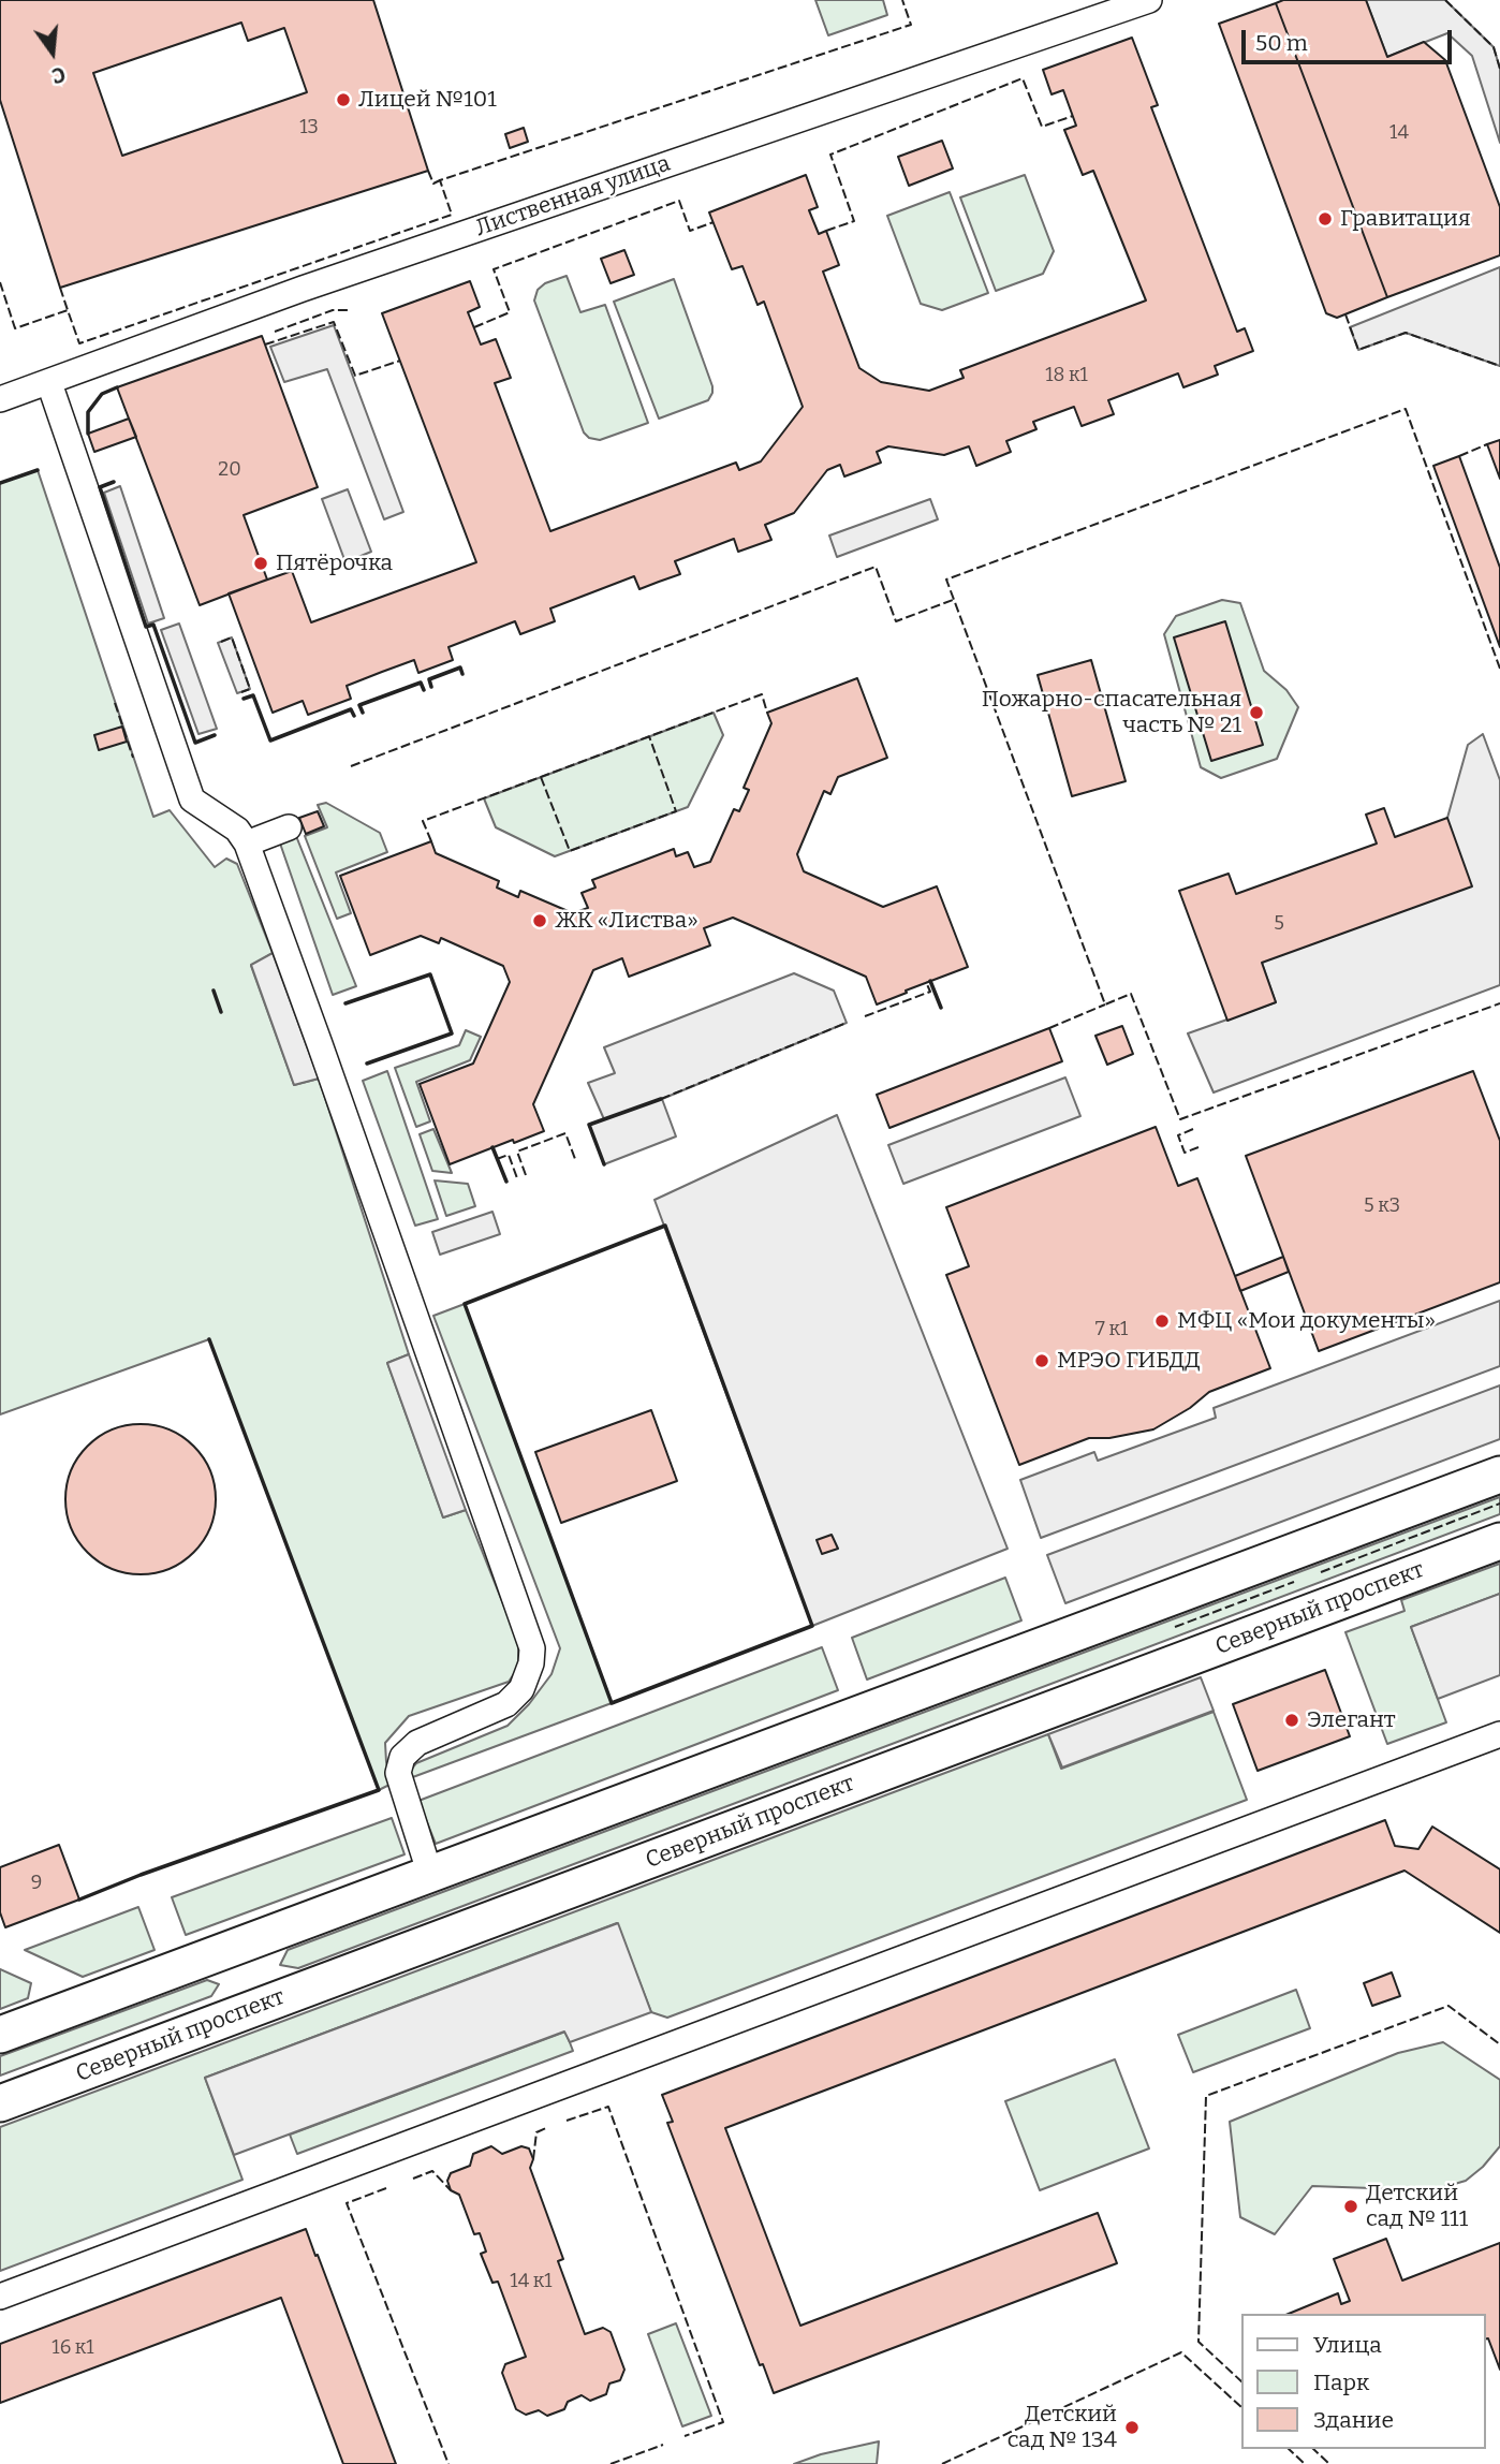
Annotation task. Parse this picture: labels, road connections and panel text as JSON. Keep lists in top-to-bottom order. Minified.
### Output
{"streets":{"main road":["Северный проспект"],"street":["Лиственная улица"]},"places":["Лицей №101","Гравитация","Пятёрочка","Пожарно-спасательная часть № 21","ЖК «Листва»","МФЦ «Мои документы»","МРЭО ГИБДД","Элегант","Детский сад № 111","Детский сад № 134"],"house_numbers":["13","14","18 к1","20","5","5 к3","7 к1","9","14 к1","16 к1"],"legend":["Улица","Парк","Здание"],"scale_bar":"50 m","north":"bottom"}
